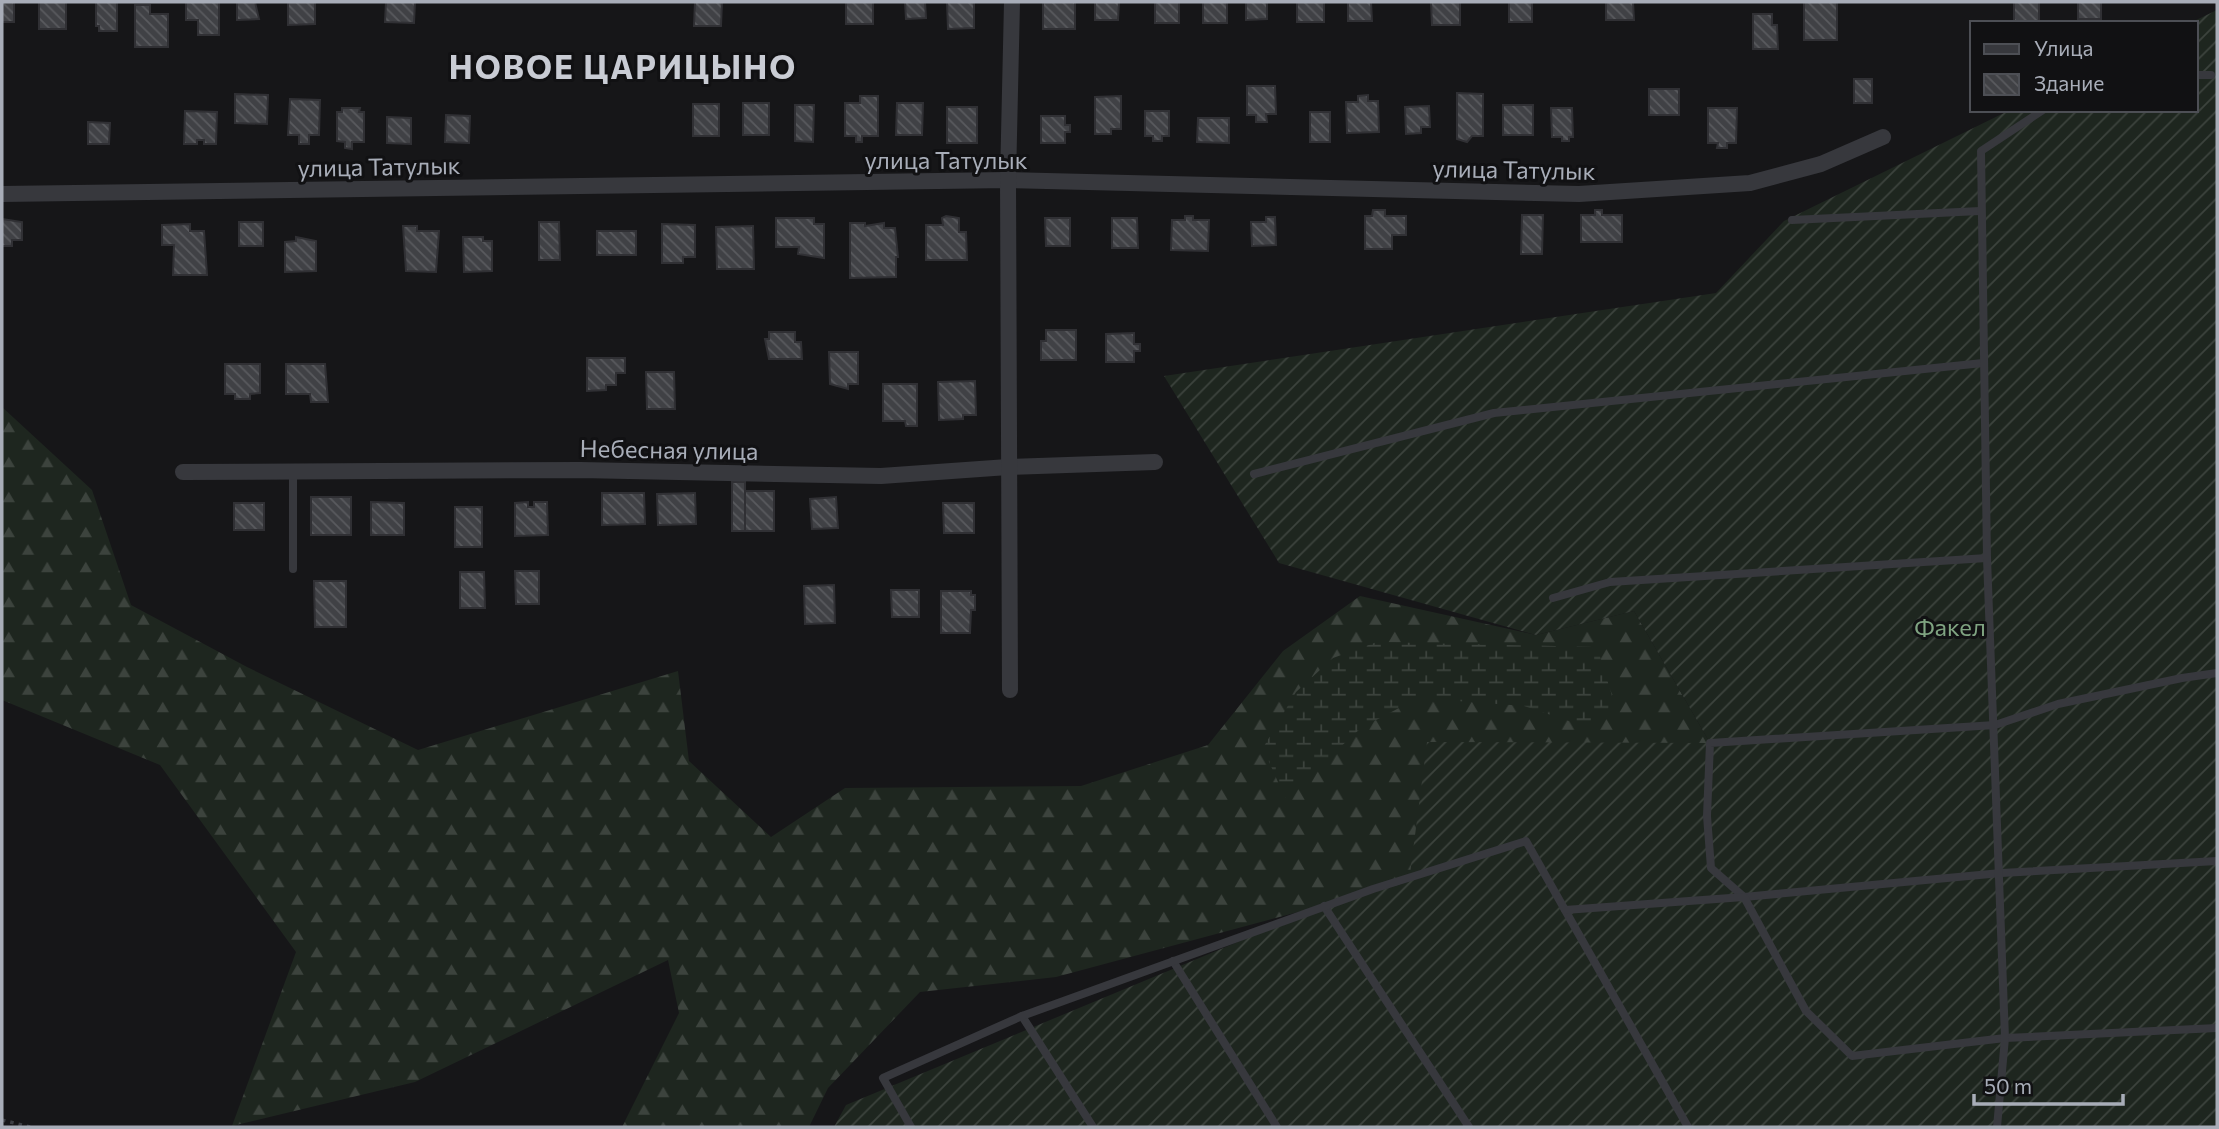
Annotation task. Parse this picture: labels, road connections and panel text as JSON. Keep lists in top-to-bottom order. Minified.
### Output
{"streets":{"street":["улица Татулык","Небесная улица"]},"districts":["НОВОЕ ЦАРИЦЫНО"],"parks":["Факел"],"legend":["Улица","Здание"],"scale_bar":"50 m"}
